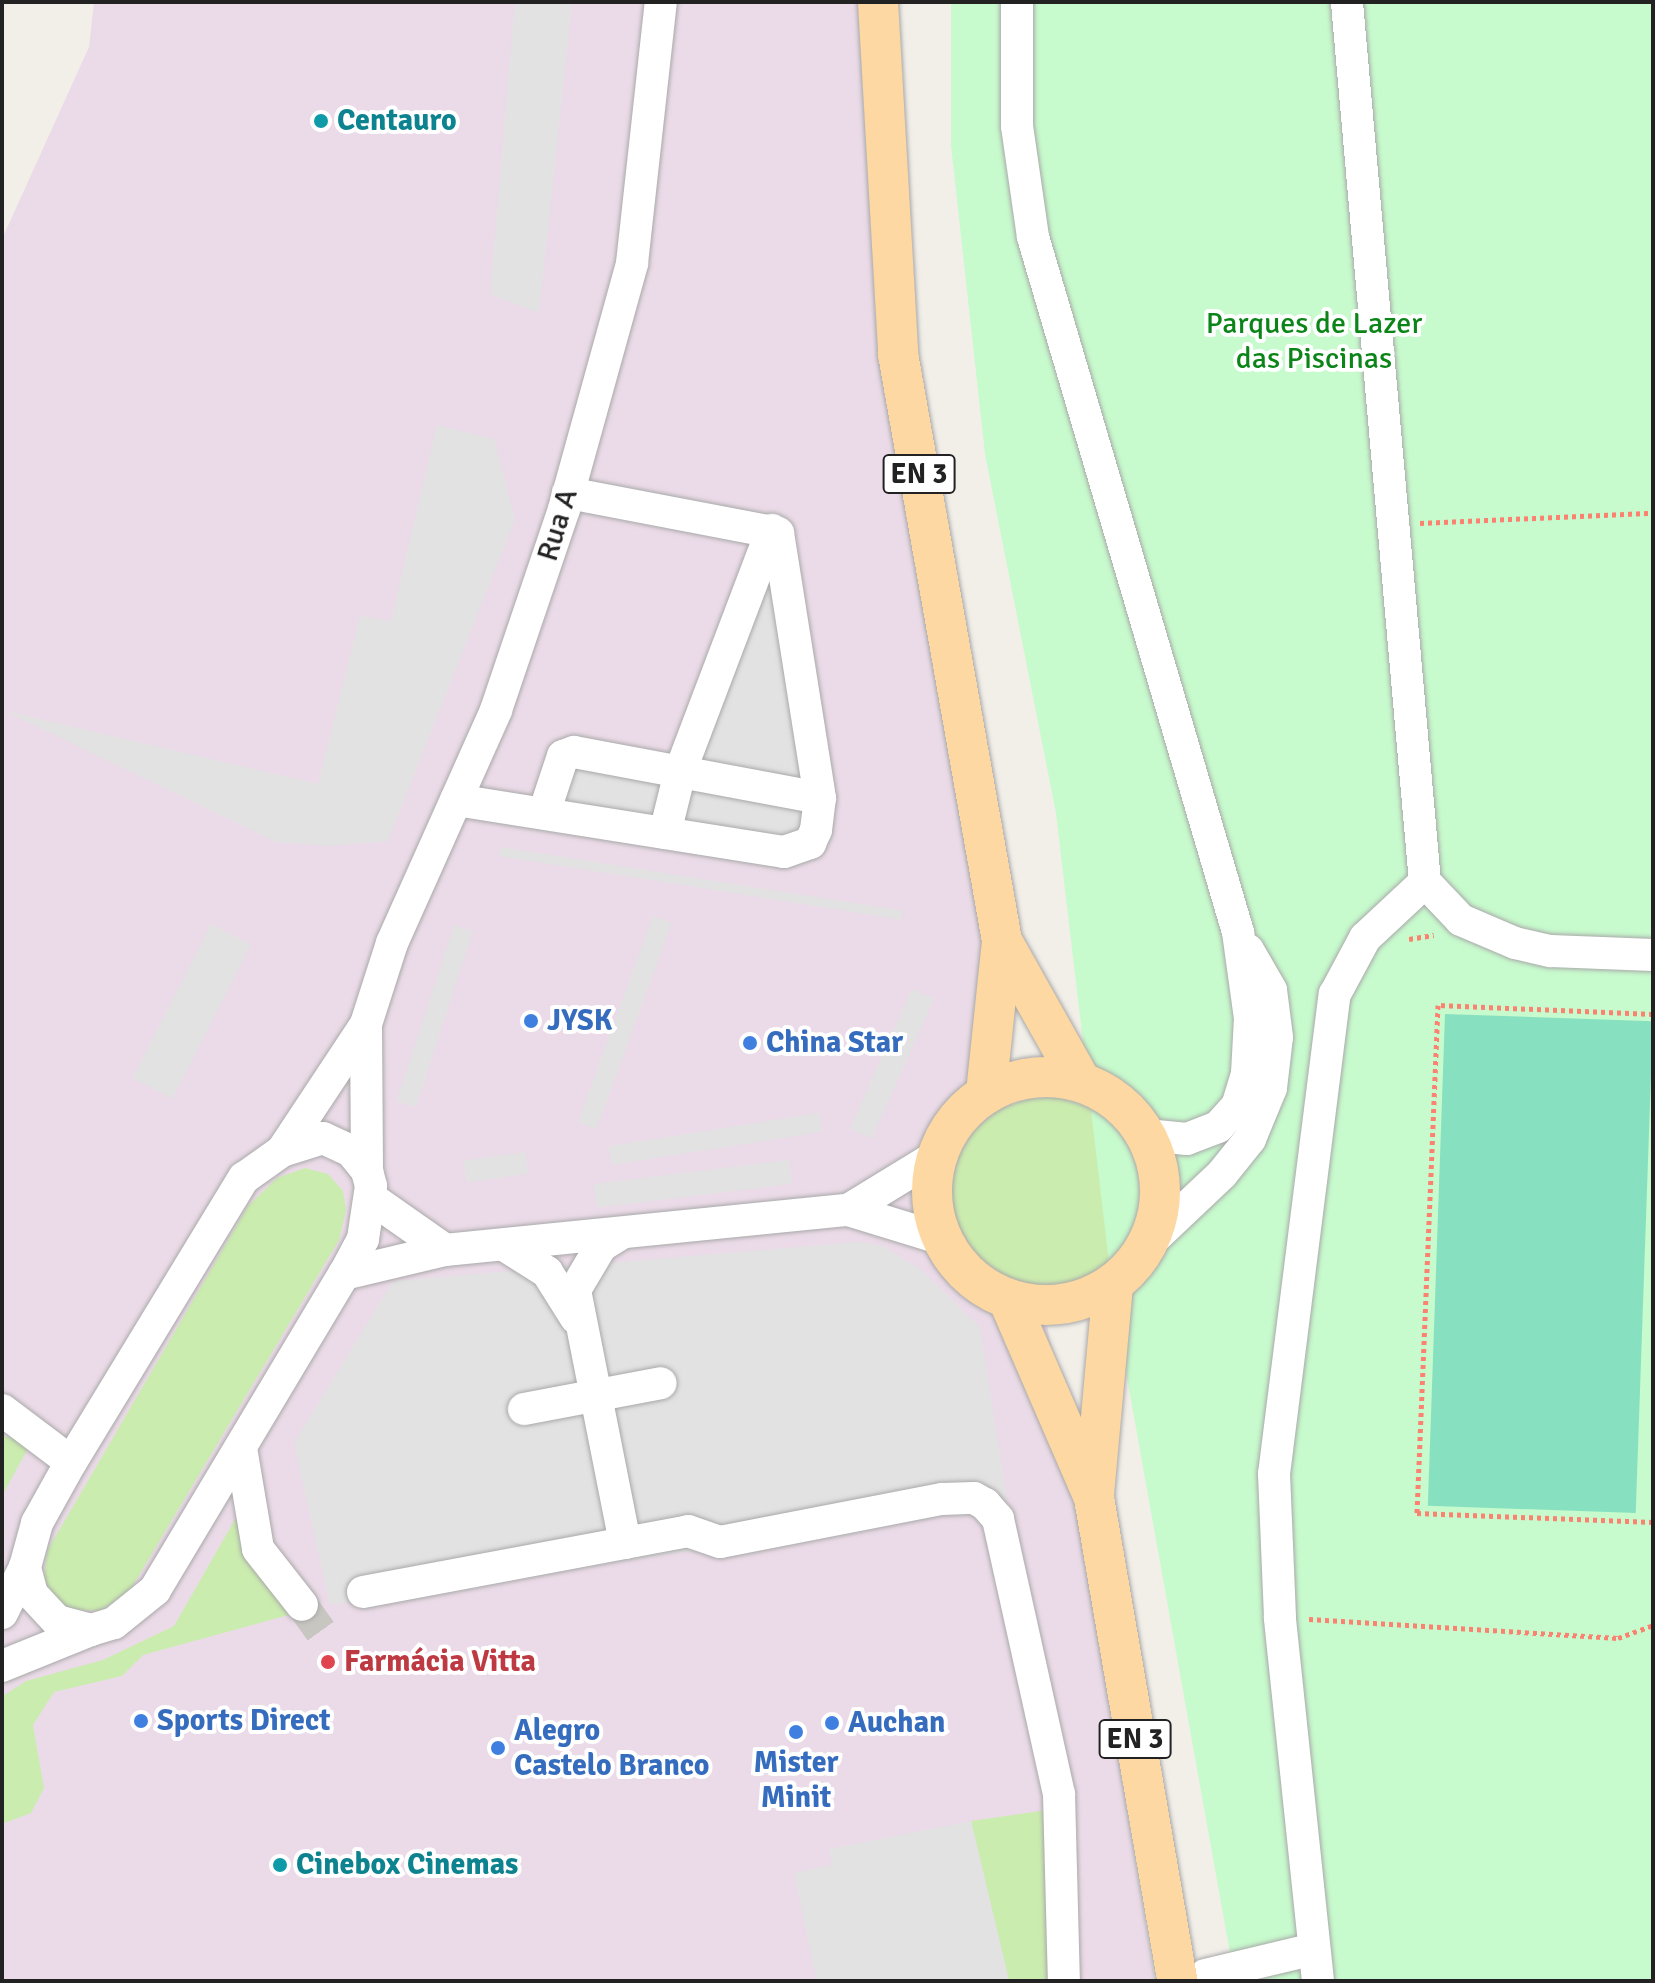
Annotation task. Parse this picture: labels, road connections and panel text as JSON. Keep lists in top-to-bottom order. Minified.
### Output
{"streets":{"main road":["EN 3"],"street":["Rua A"]},"parks":["Parques de Lazer das Piscinas"],"places":["Centauro","JYSK","China Star","Farmácia Vitta","Sports Direct","Auchan","Mister Minit","Alegro Castelo Branco","Cinebox Cinemas"]}
